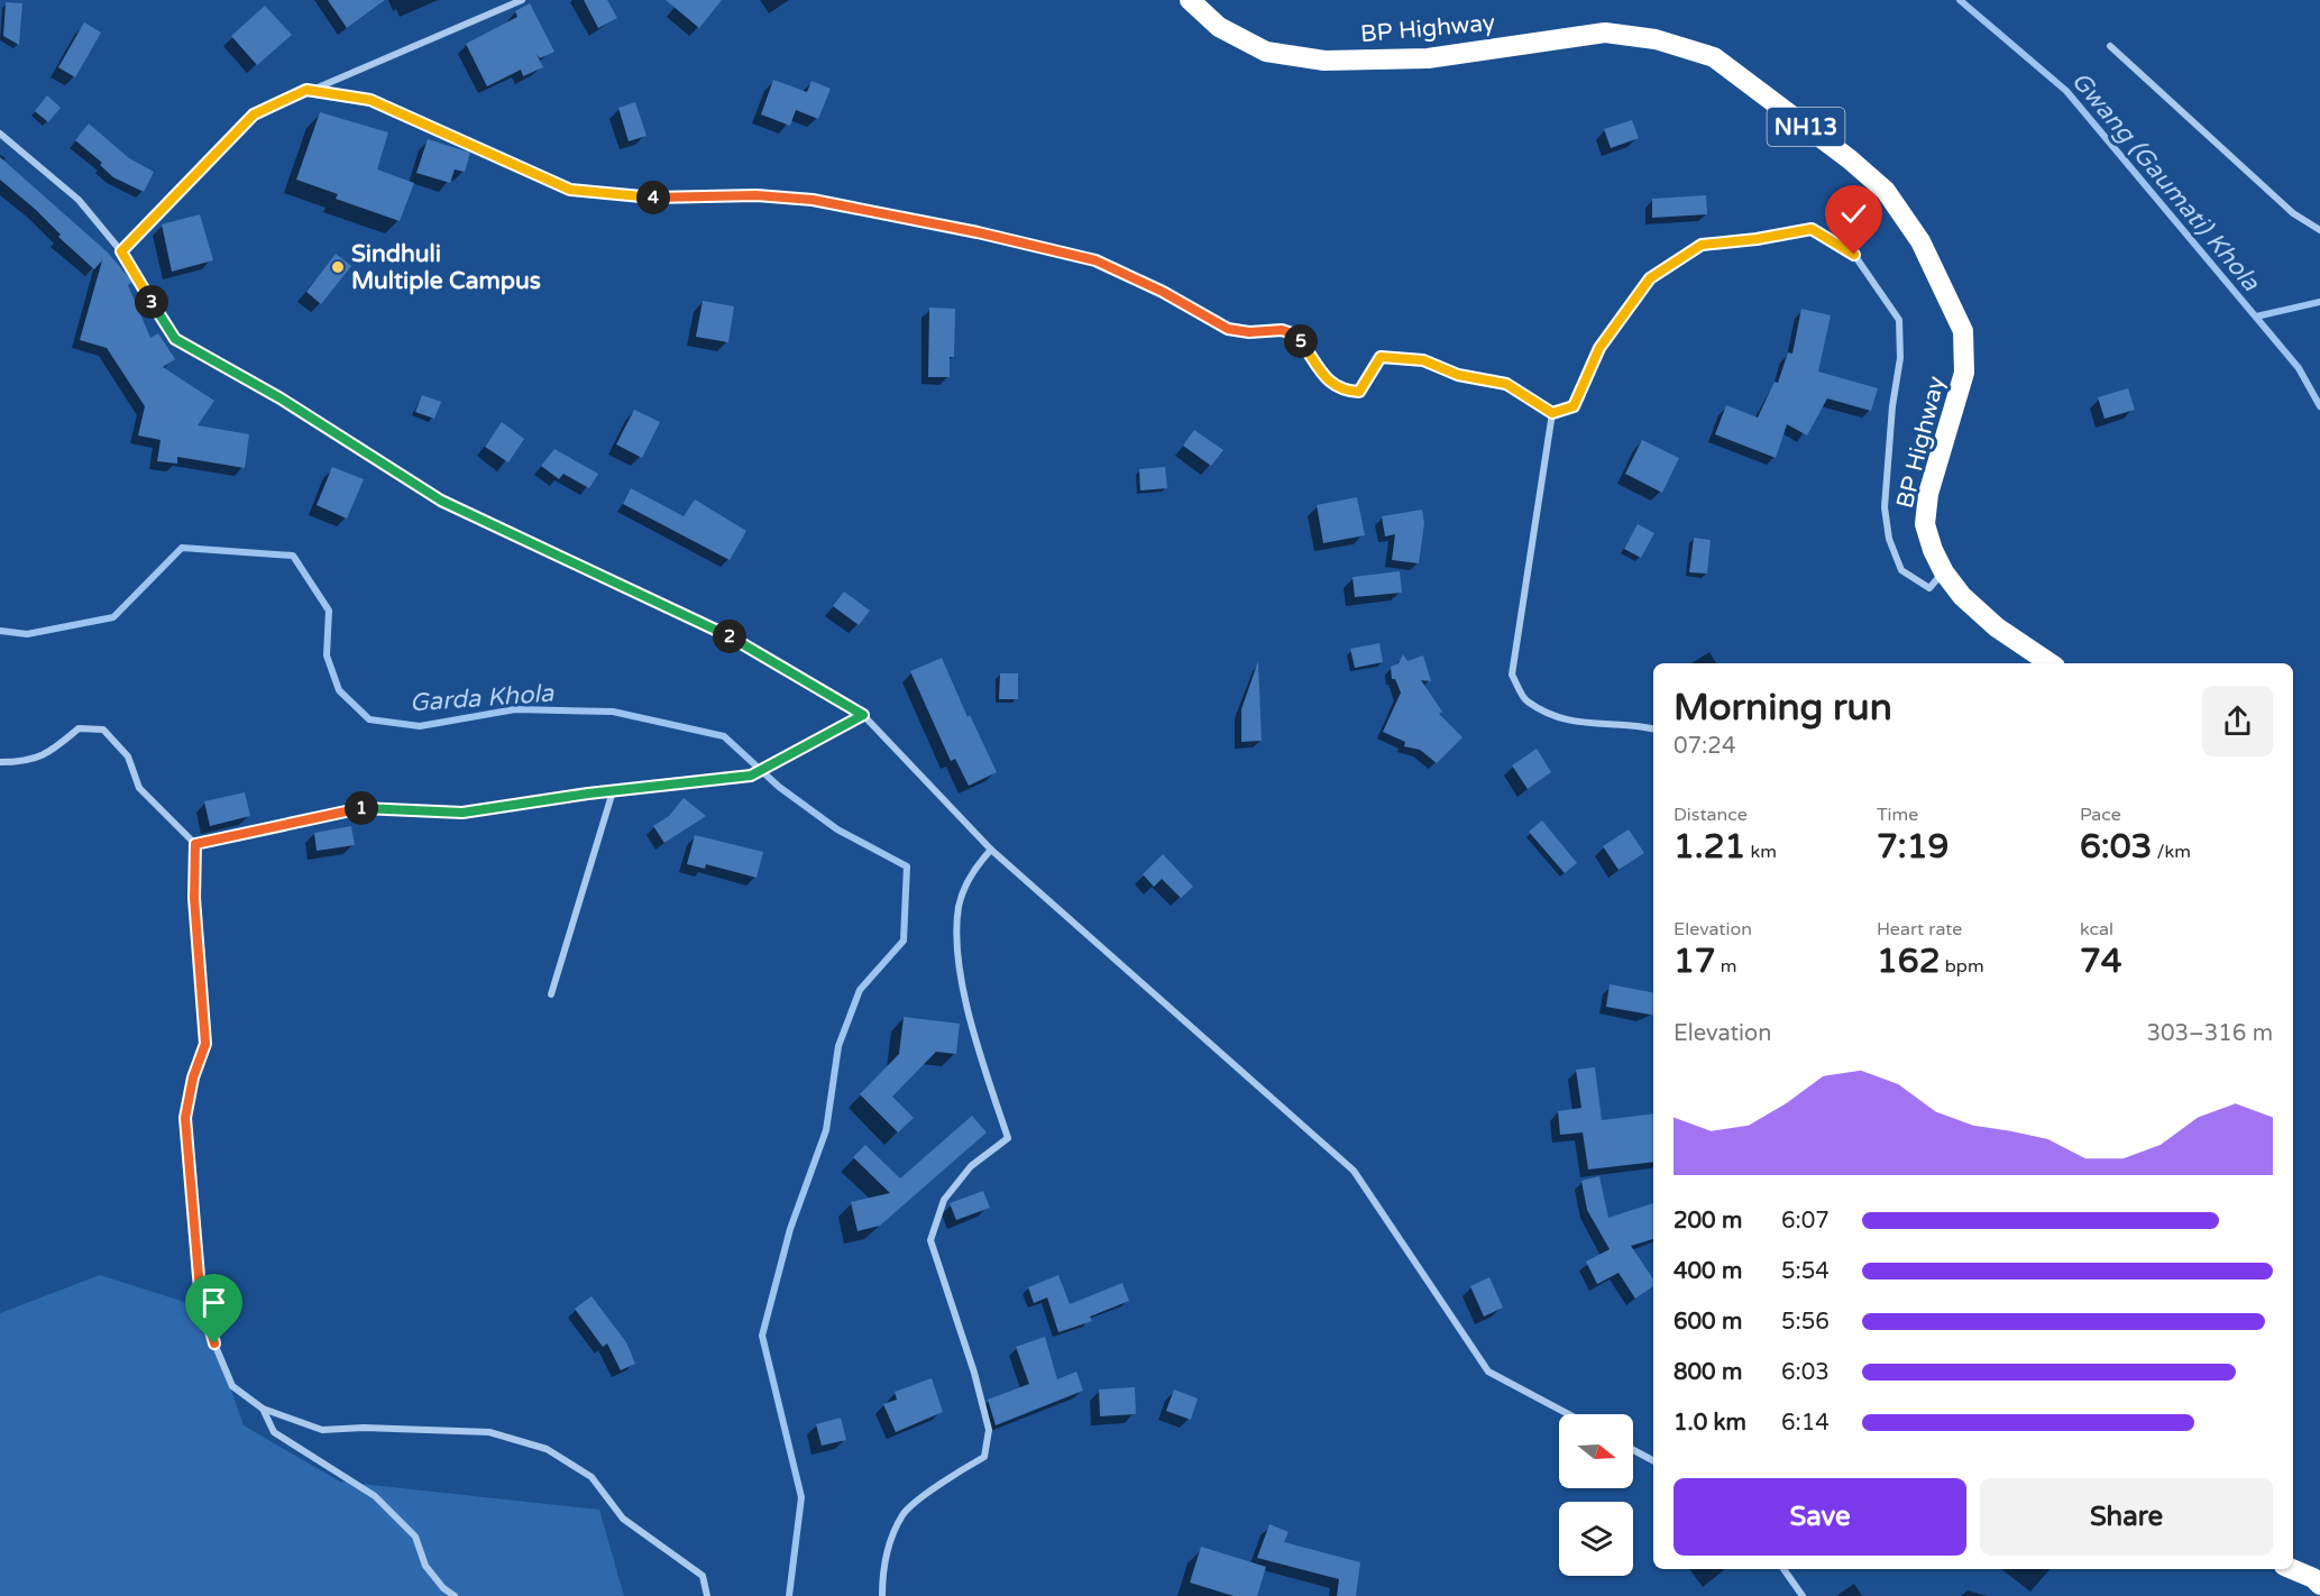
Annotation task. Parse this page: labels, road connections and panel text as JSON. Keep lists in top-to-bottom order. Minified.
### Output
{"streets":{"highway":["BP Highway","NH13"]},"water":["Gwang (Gaumati) Khola","Garda Khola"],"places":["Sindhuli Multiple Campus"],"north":"right","page":{"pins":["4","3","5","2","1"],"heading":["Morning run","07:24"],"stats":[["Distance","1.21 km"],["Time","7:19"],["Pace","6:03 /km"],["Elevation","17 m"],["Heart rate","162 bpm"],["kcal","74"]],"chart":["Elevation","303–316 m"],"list":[{"name":"200 m","note":"6:07"},{"name":"400 m","note":"5:54"},{"name":"600 m","note":"5:56"},{"name":"800 m","note":"6:03"},{"name":"1.0 km","note":"6:14"}],"buttons":["Save","Share"]}}
